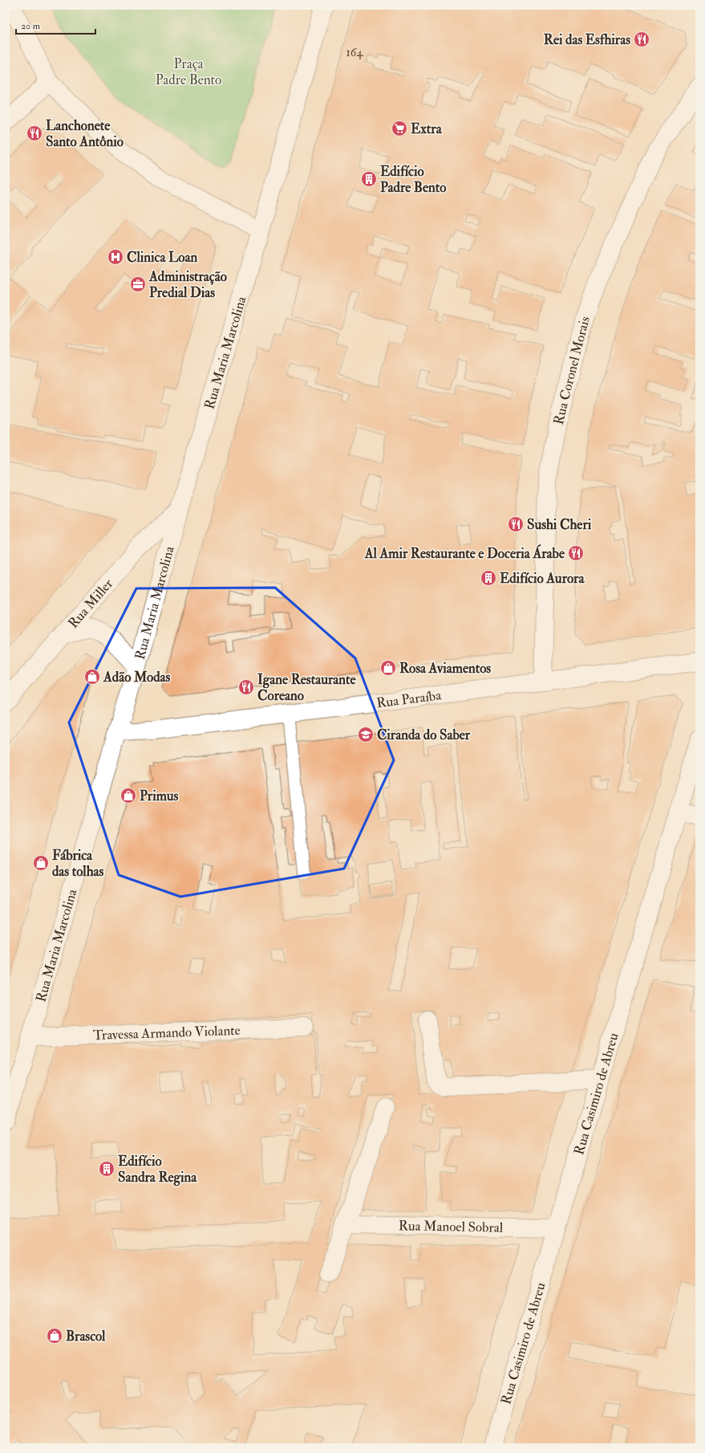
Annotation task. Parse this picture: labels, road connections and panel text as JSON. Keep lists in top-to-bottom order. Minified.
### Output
{"streets":{"street":["Rua Maria Marcolina","Rua Coronel Morais","Rua Miller","Rua Paraíba","Travessa Armando Violante","Rua Casimiro de Abreu","Rua Manoel Sobral"]},"crossings":[["Rua Maria Marcolina","Rua Miller"],["Rua Maria Marcolina","Rua Paraíba"],["Rua Maria Marcolina","Travessa Armando Violante"],["Rua Coronel Morais","Rua Paraíba"],["Rua Casimiro de Abreu","Rua Manoel Sobral"]],"parks":["Praça Padre Bento"],"places":{"restaurant":["Rei das Esfhiras","Lanchonete Santo Antônio","Sushi Cheri","Al Amir Restaurante e Doceria Árabe","Igane Restaurante Coreano"],"supermarket":["Extra"],"building":["Edifício Padre Bento","Edifício Aurora","Edifício Sandra Regina"],"hospital":["Clinica Loan"],"office":["Administração Predial Dias"],"shop":["Rosa Aviamentos","Adão Modas","Primus","Fábrica das tolhas","Brascol"],"school or university":["Ciranda do Saber"]},"house_numbers":["164"],"scale_bar":"20 m"}
